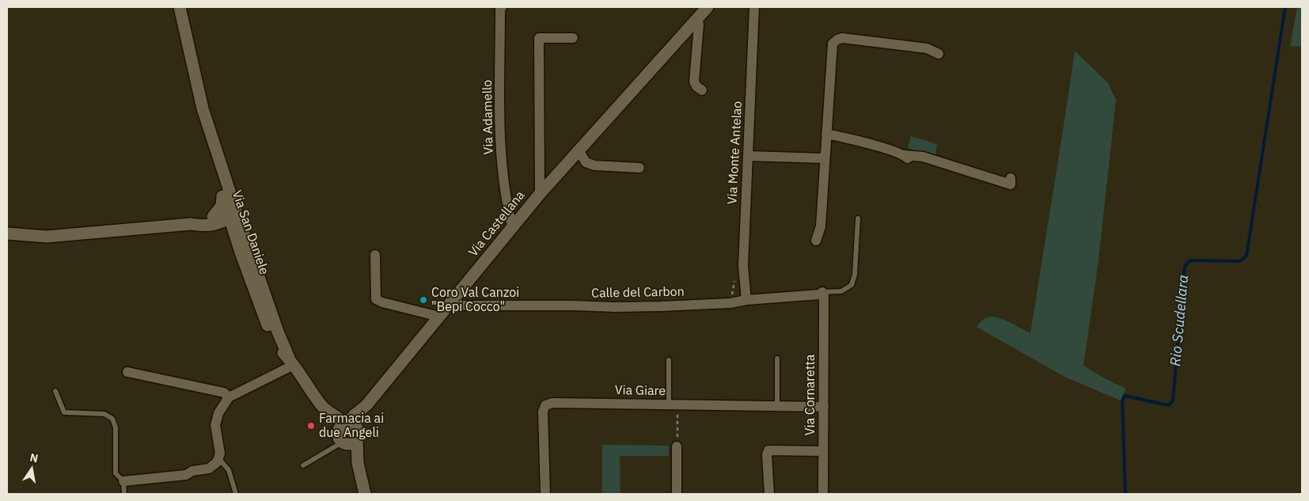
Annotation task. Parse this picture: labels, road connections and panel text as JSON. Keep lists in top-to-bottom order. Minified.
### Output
{"streets":{"street":["Via Adamello","Via Monte Antelao","Via Castellana","Via San Daniele","Calle del Carbon","Via Giare","Via Cornaretta"]},"crossings":[["Via Adamello","Via Castellana"],["Via Monte Antelao","Calle del Carbon"],["Via Castellana","Via San Daniele"],["Via Castellana","Calle del Carbon"],["Calle del Carbon","Via Cornaretta"],["Via Giare","Via Cornaretta"]],"water":["Rio Scudellara"],"places":["Coro Val Canzoi \"Bepi Cocco\"","Farmacia ai due Angeli"],"north":"top"}
